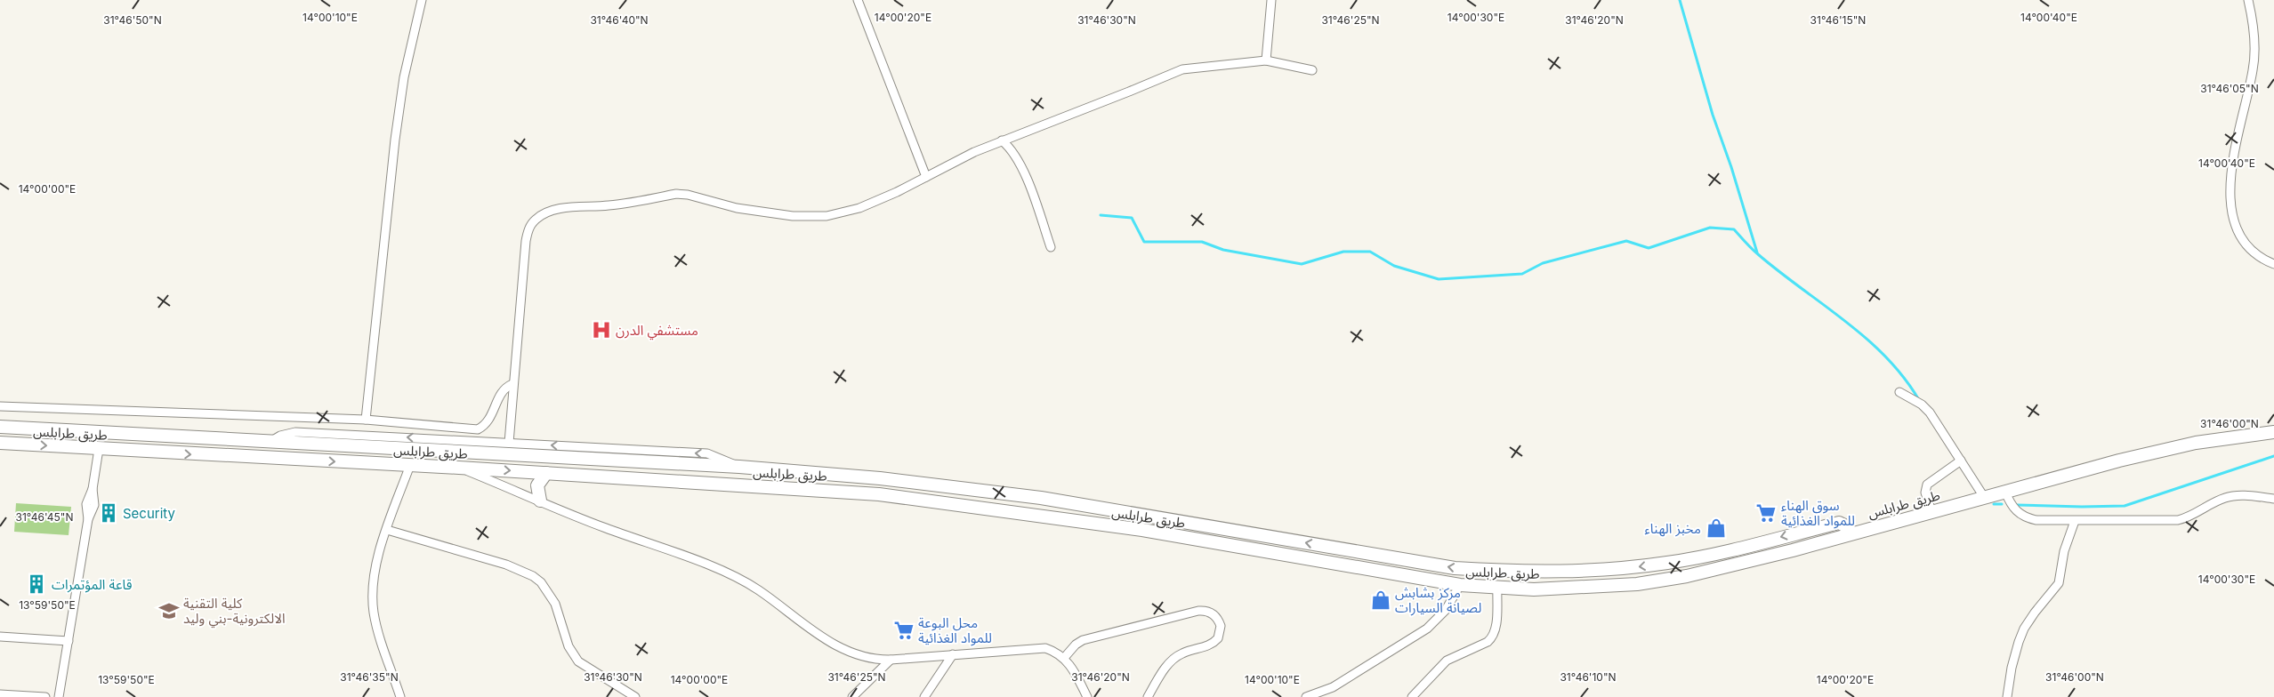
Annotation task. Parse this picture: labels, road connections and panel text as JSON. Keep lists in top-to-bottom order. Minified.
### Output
{"streets":{"highway":["طريق طرابلس"]},"places":{"hospital":["مستشفي الدرن"],"building":["Security","قاعة المؤتمرات"],"supermarket":["سوق الهناء للمواد الغذائية","محل البوعة للمواد الغذائية"],"shop":["مخبز الهناء","مركز بشابش لصيانة السيارات"],"school or university":["كلية التقنية الالكترونية-بني وليد"]},"coordinates":["14°00'20\"E","14°00'10\"E","14°00'30\"E","14°00'40\"E","31°46'40\"N","31°46'30\"N","31°46'20\"N","31°46'15\"N","31°46'50\"N","31°46'25\"N","31°46'05\"N","14°00'00\"E","31°46'00\"N","31°46'45\"N","13°59'50\"E","31°46'35\"N","31°46'10\"N"]}
